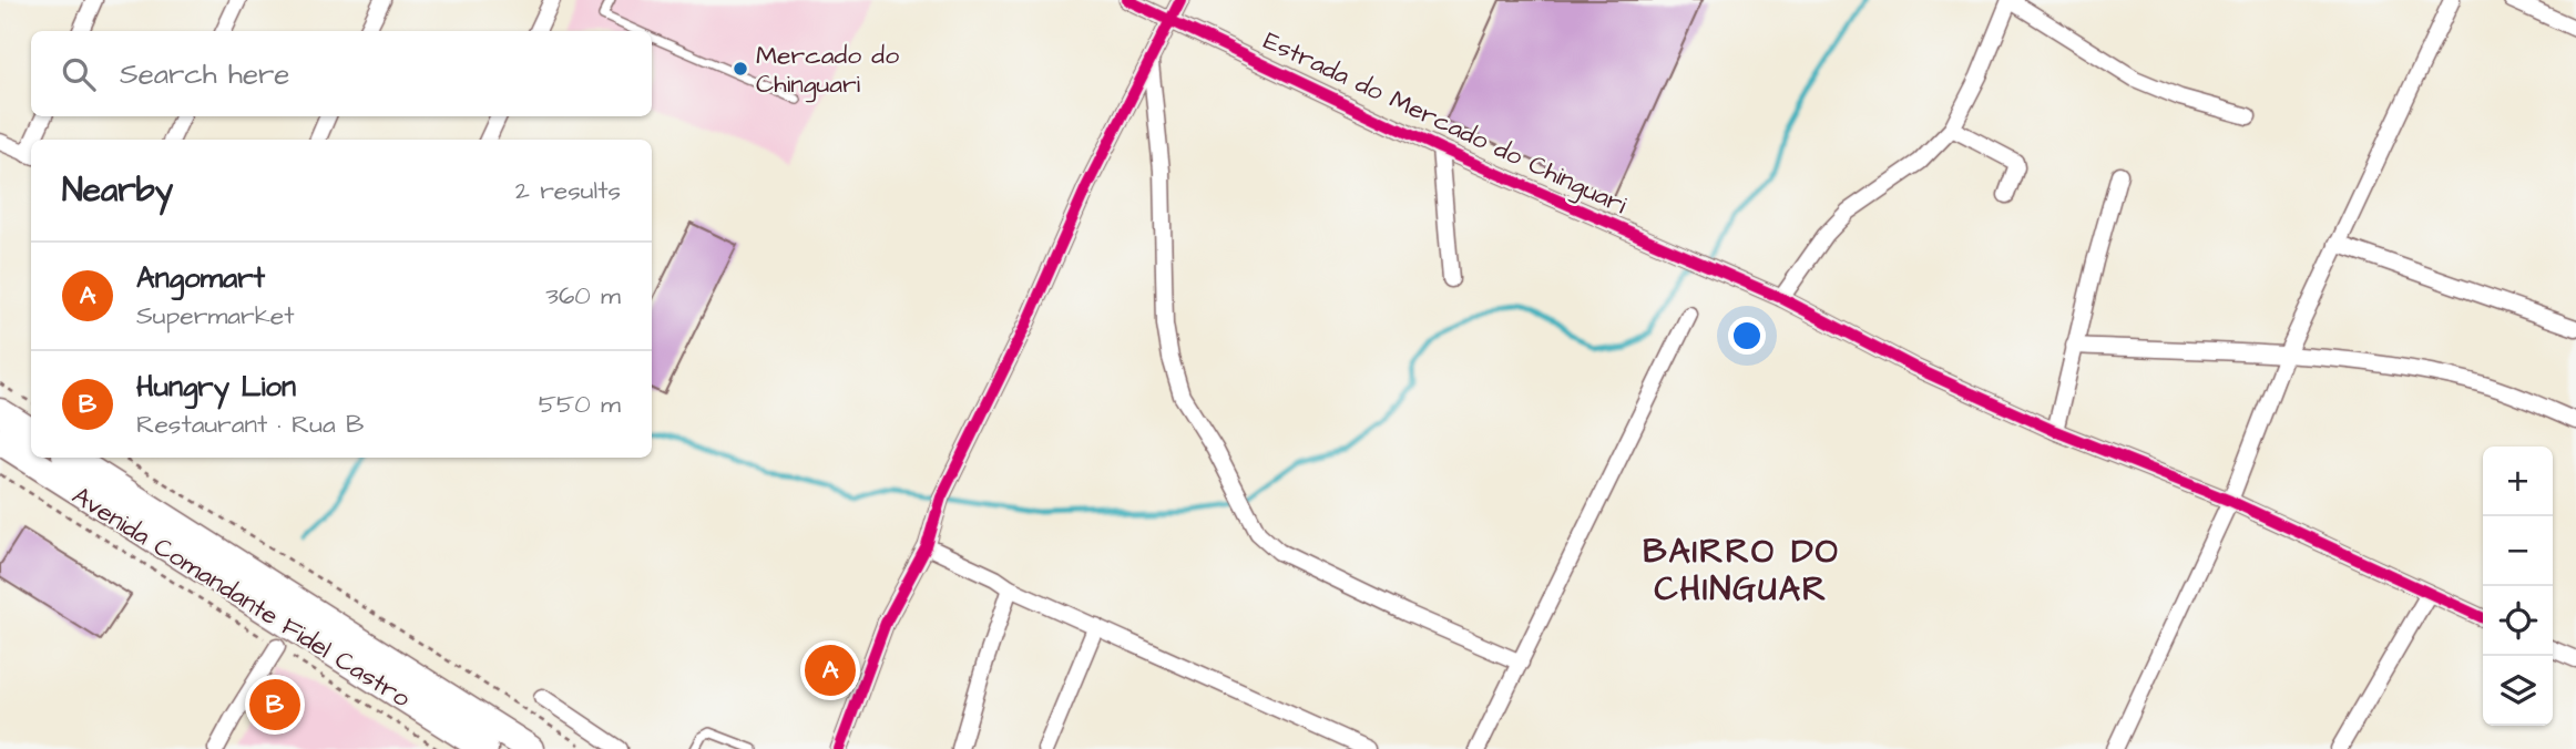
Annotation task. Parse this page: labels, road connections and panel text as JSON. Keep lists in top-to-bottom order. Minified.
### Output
{"streets":{"highway":["Avenida Comandante Fidel Castro"],"street":["Estrada do Mercado do Chinguari"]},"districts":["BAIRRO DO CHINGUAR"],"places":["Mercado do Chinguari"],"page":{"search":"Search here","heading":["Nearby","2 results"],"list":[{"mark":"A","name":"Angomart","note":"Supermarket","value":"360 m"},{"mark":"B","name":"Hungry Lion","note":"Restaurant · Rua B","value":"550 m"}],"map_buttons":["+","−"],"pins":["A","B"]}}
